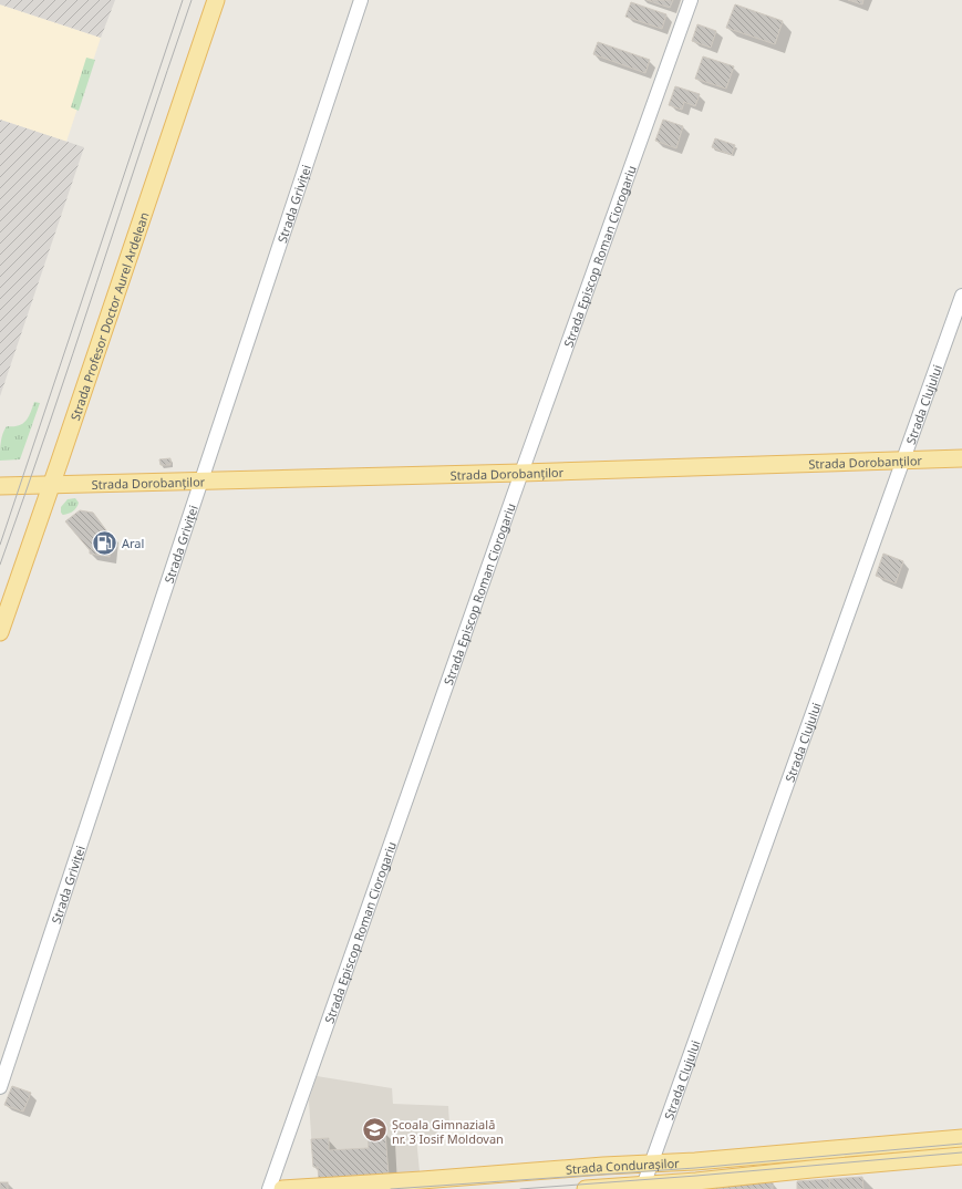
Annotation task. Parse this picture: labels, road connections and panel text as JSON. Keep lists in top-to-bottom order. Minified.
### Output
{"streets":{"main road":["Strada Profesor Doctor Aurel Ardelean","Strada Dorobanților","Strada Condurașilor"],"street":["Strada Griviței","Strada Episcop Roman Ciorogariu","Strada Clujului"]},"crossings":[["Strada Griviței","Strada Dorobanților"],["Strada Episcop Roman Ciorogariu","Strada Dorobanților"],["Strada Profesor Doctor Aurel Ardelean","Strada Dorobanților"],["Strada Clujului","Strada Dorobanților"],["Strada Clujului","Strada Condurașilor"]],"places":{"fuel station":["Aral"],"school or university":["Școala Gimnazială nr. 3 Iosif Moldovan"]}}
